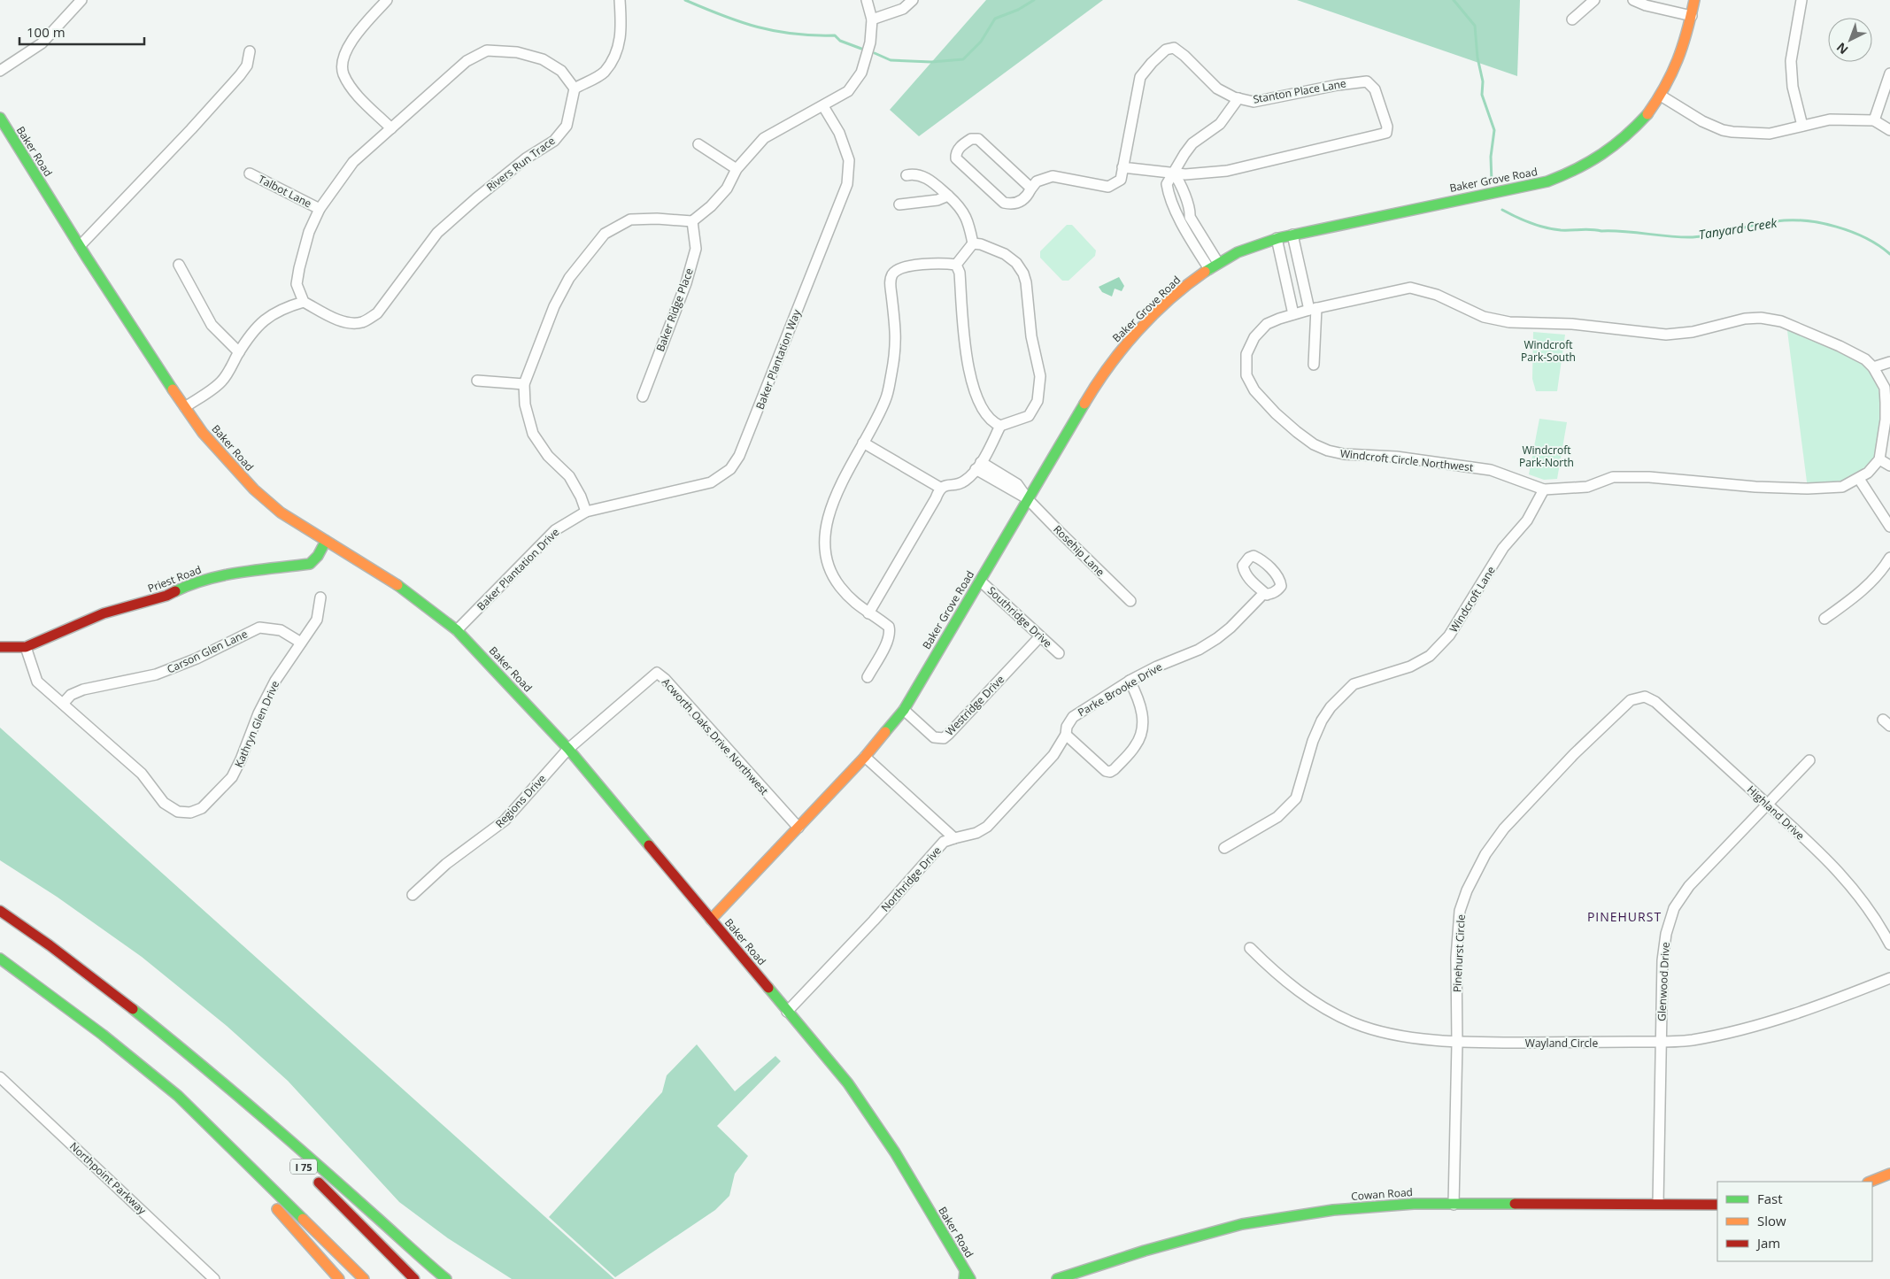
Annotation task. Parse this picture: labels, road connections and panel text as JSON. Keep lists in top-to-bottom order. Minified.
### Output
{"streets":{"main road":["Baker Road","Baker Grove Road","Priest Road","I 75","Cowan Road"],"street":["Stanton Place Lane","Rivers Run Trace","Talbot Lane","Baker Ridge Place","Baker Plantation Way","Windcroft Circle Northwest","Rosehip Lane","Baker Plantation Drive","Windcroft Lane","Southridge Drive","Carson Glen Lane","Parke Brooke Drive","Westridge Drive","Kathryn Glen Drive","Acworth Oaks Drive Northwest","Regions Drive","Highland Drive","Northridge Drive","Pinehurst Circle","Glenwood Drive","Wayland Circle","Northpoint Parkway"]},"crossings":[["Baker Road","Baker Grove Road"],["Baker Road","Baker Plantation Drive"],["Baker Road","Priest Road"],["Baker Road","Acworth Oaks Drive Northwest"],["Baker Road","Regions Drive"],["Baker Road","Northridge Drive"],["Baker Grove Road","Rosehip Lane"],["Baker Grove Road","Southridge Drive"],["Baker Grove Road","Westridge Drive"],["Baker Grove Road","Acworth Oaks Drive Northwest"],["Baker Plantation Way","Baker Plantation Drive"],["Windcroft Circle Northwest","Windcroft Lane"],["Priest Road","Kathryn Glen Drive"],["Southridge Drive","Westridge Drive"],["Carson Glen Lane","Kathryn Glen Drive"],["Parke Brooke Drive","Northridge Drive"],["Acworth Oaks Drive Northwest","Regions Drive"],["Highland Drive","Pinehurst Circle"],["Highland Drive","Glenwood Drive"],["Pinehurst Circle","Wayland Circle"],["Pinehurst Circle","Cowan Road"],["Glenwood Drive","Wayland Circle"],["Glenwood Drive","Cowan Road"]],"districts":["PINEHURST"],"water":["Tanyard Creek"],"parks":["Windcroft Park-South","Windcroft Park-North"],"legend":["Fast","Slow","Jam"],"scale_bar":"100 m","north":"bottom left"}
